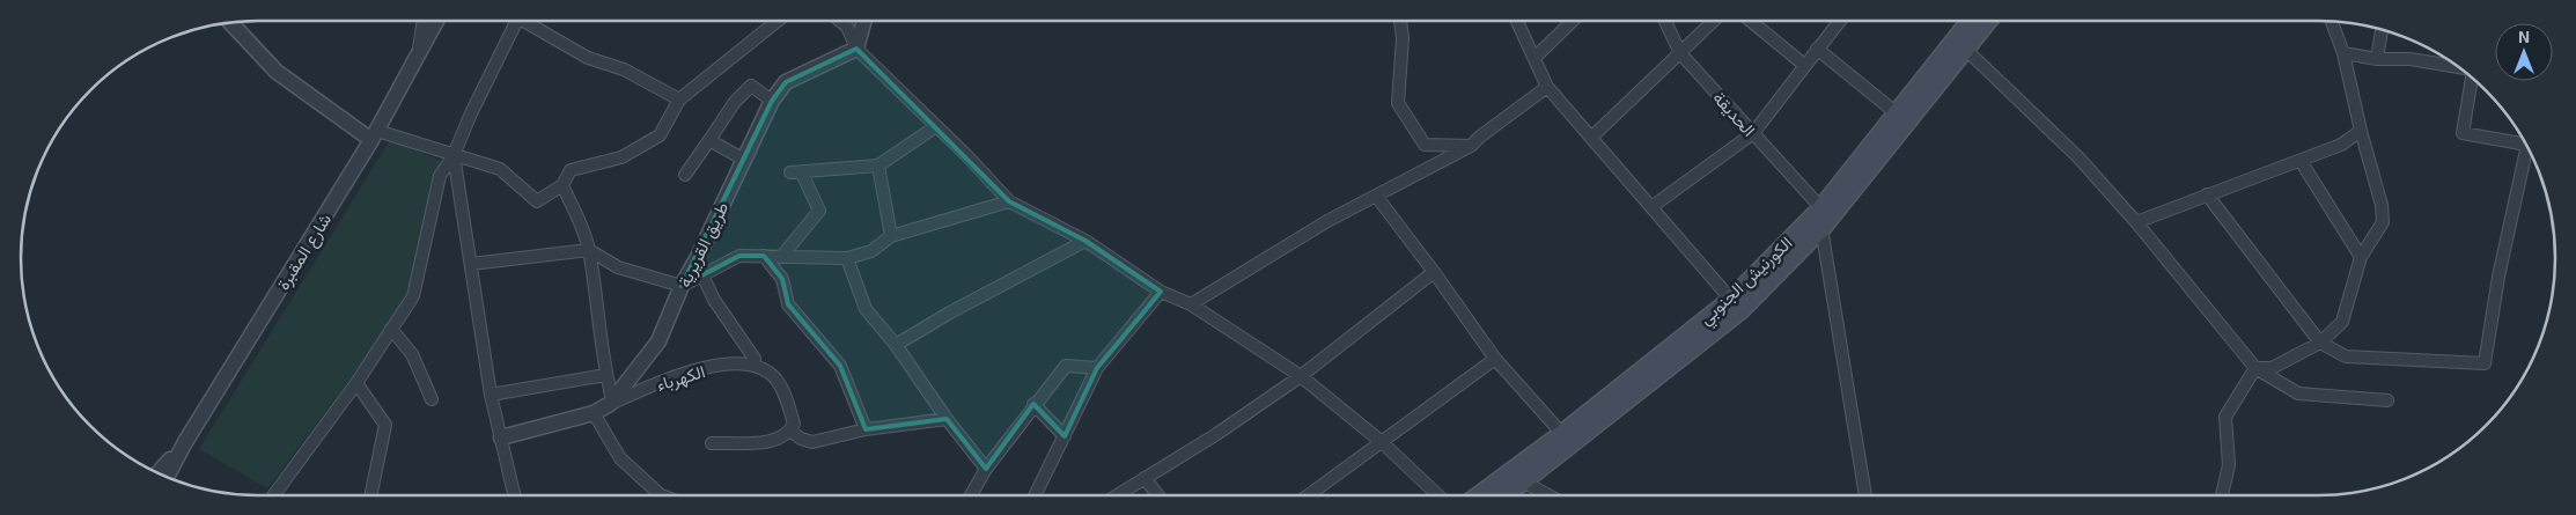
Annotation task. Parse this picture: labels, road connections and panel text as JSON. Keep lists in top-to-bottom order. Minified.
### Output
{"streets":{"main road":["الكورنيش الجنوبي"],"street":["الحديقة","طريق القريرية","شارع المقبرة","الكهرباء"]},"crossings":[["الحديقة","الكورنيش الجنوبي"],["طريق القريرية","الكهرباء"]],"north":"top"}
